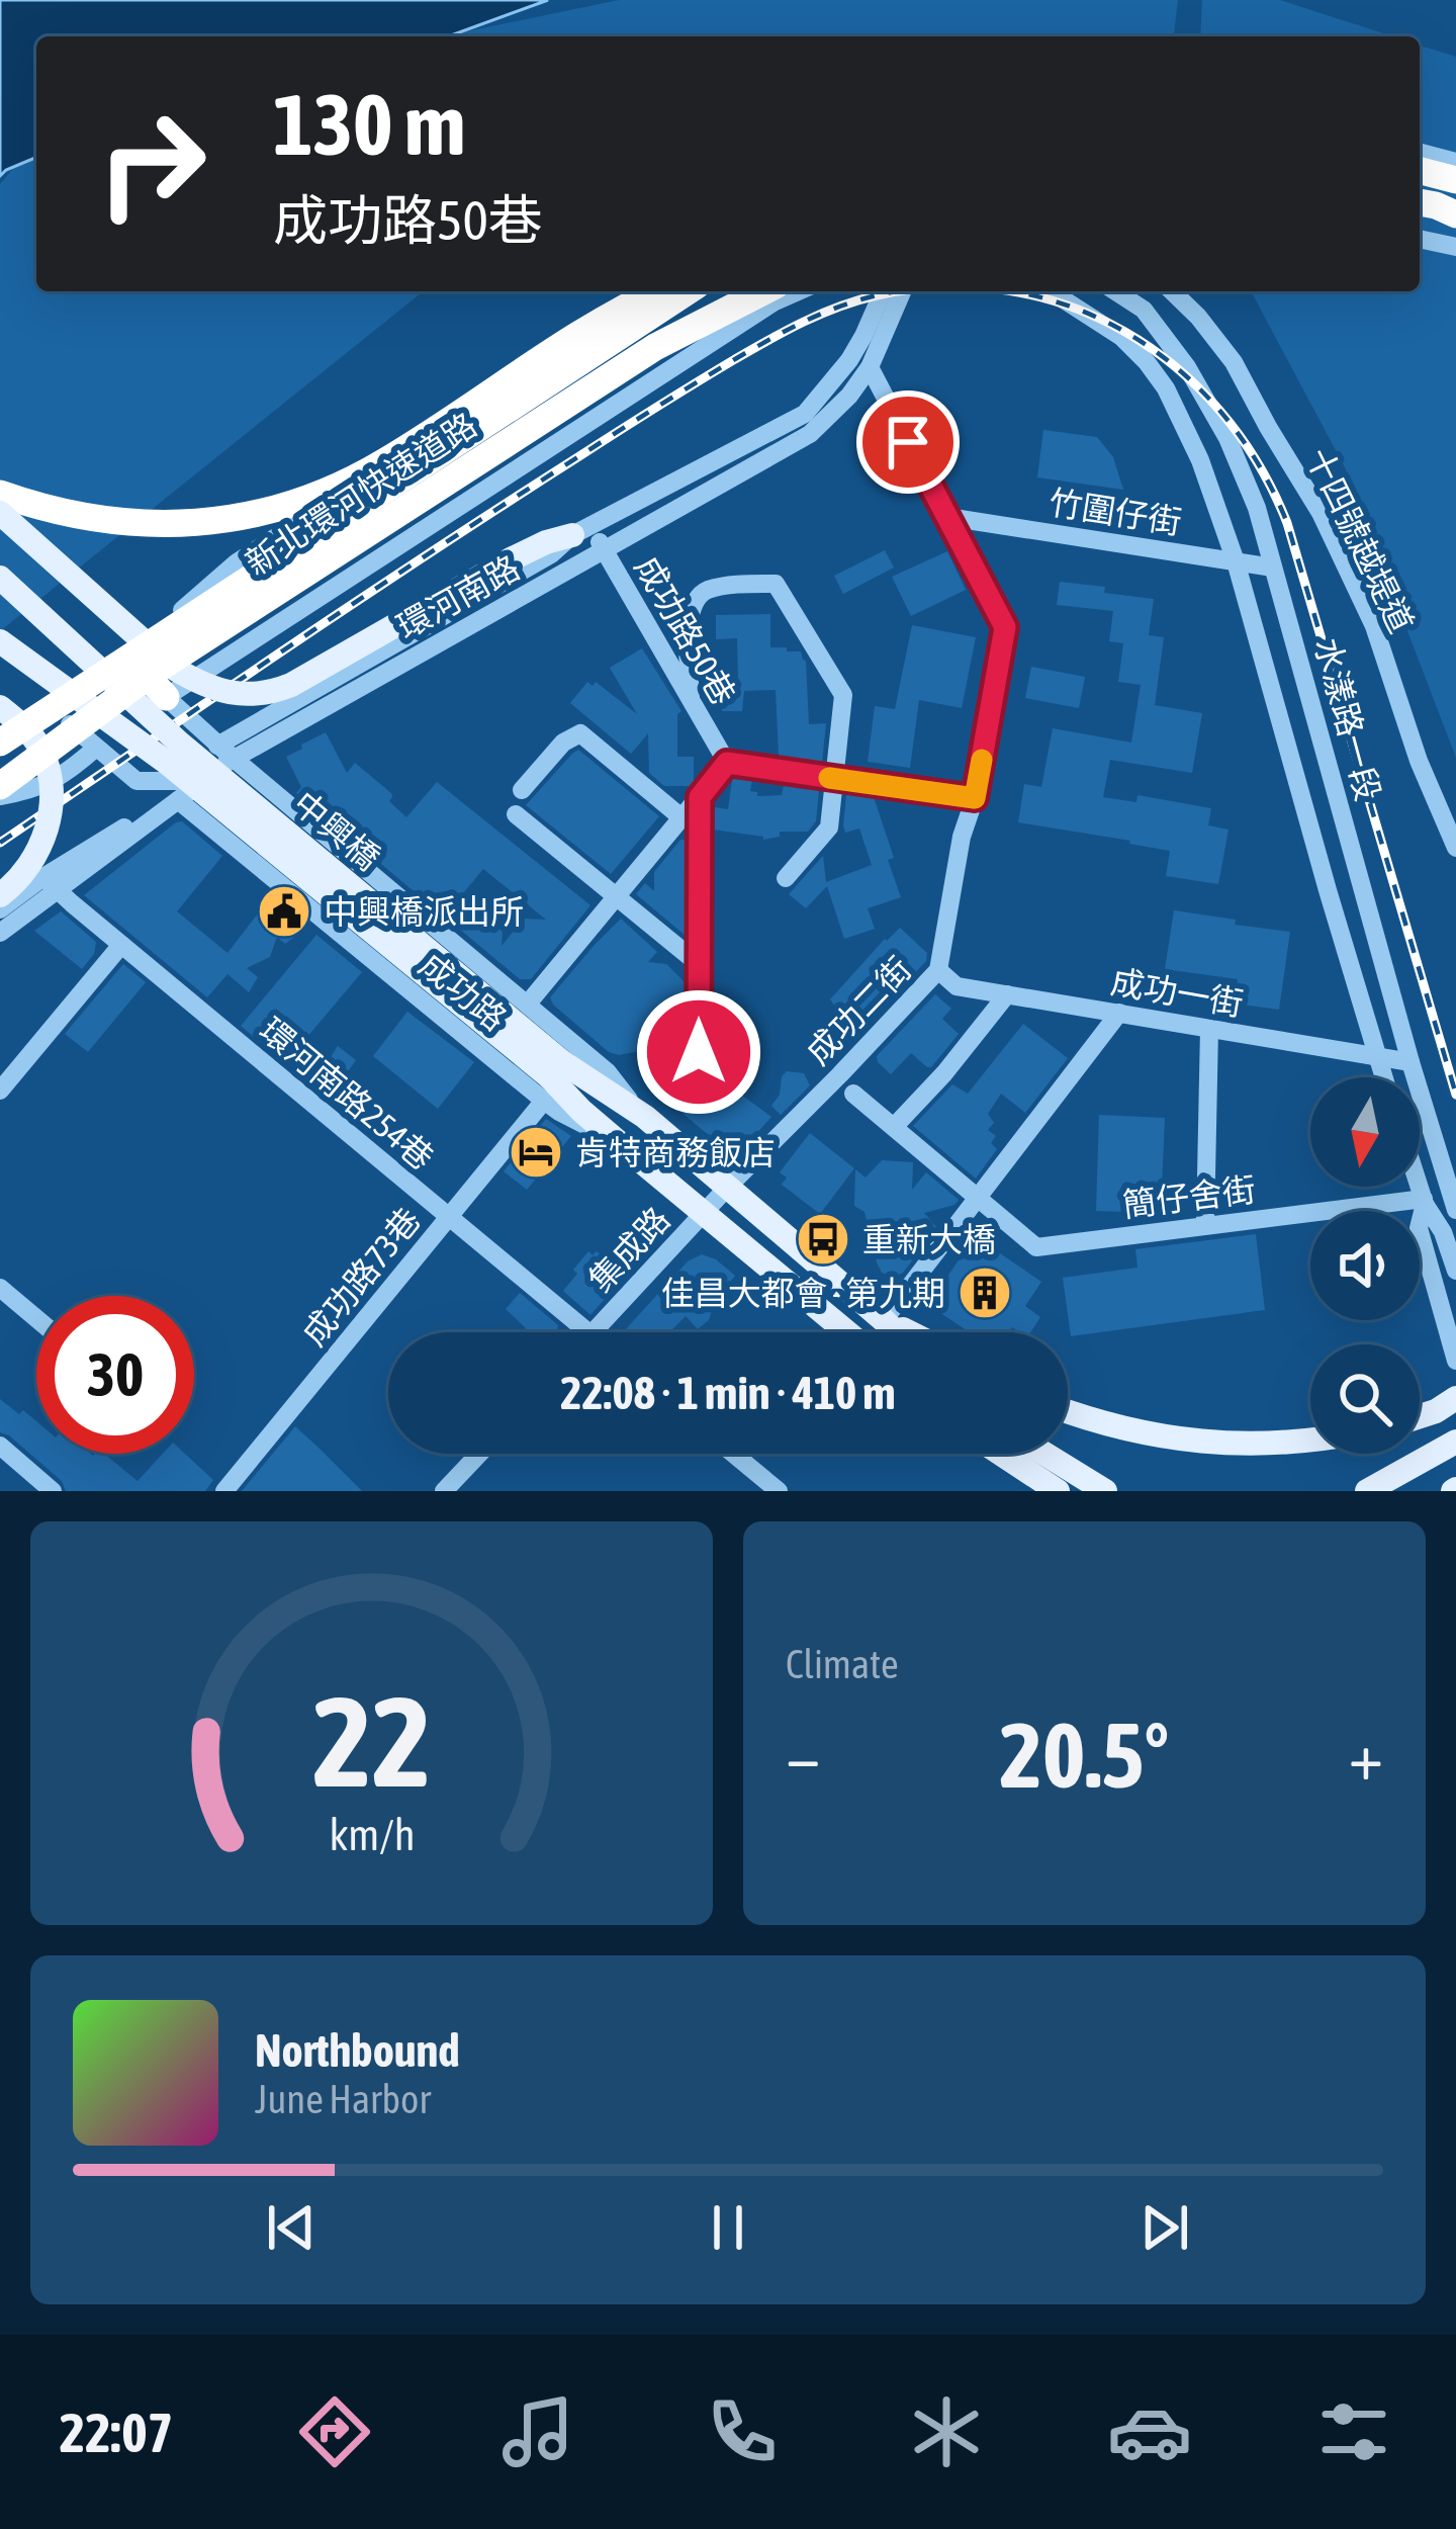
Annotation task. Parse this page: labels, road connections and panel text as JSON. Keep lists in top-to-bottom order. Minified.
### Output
{"streets":{"highway":["新北環河快速道路"],"main road":["中興橋","成功路"],"street":["竹圍仔街","十四號越堤道","環河南路","成功路50巷","水漾路一段","成功一街","成功二街","環河南路254巷","簡仔舍街","集成路","成功路73巷"]},"crossings":[["新北環河快速道路","成功路"],["竹圍仔街","水漾路一段"],["竹圍仔街","成功二街"],["環河南路","成功路50巷"],["環河南路","成功路"],["環河南路","成功二街"],["環河南路","環河南路254巷"],["水漾路一段","成功一街"],["中興橋","成功路"],["中興橋","集成路"],["中興橋","成功路73巷"],["成功路","成功二街"],["成功路","集成路"],["成功路","成功路73巷"],["成功一街","成功二街"],["成功二街","集成路"],["環河南路254巷","成功路73巷"]],"places":{"public building":["中興橋派出所"],"hotel":["肯特商務飯店"],"bus stop":["重新大橋"],"building":["佳昌大都會 - 第九期"]},"north":"bottom","page":{"turn":["130 m","成功路50巷"],"limit":"30","trip":"22:08 · 1 min · 410 m","tile":"Climate","heat":["−","20.5°","+"],"song":["Northbound","June Harbor"],"tabs":"22:07","gauge":["22","km/h"]}}
